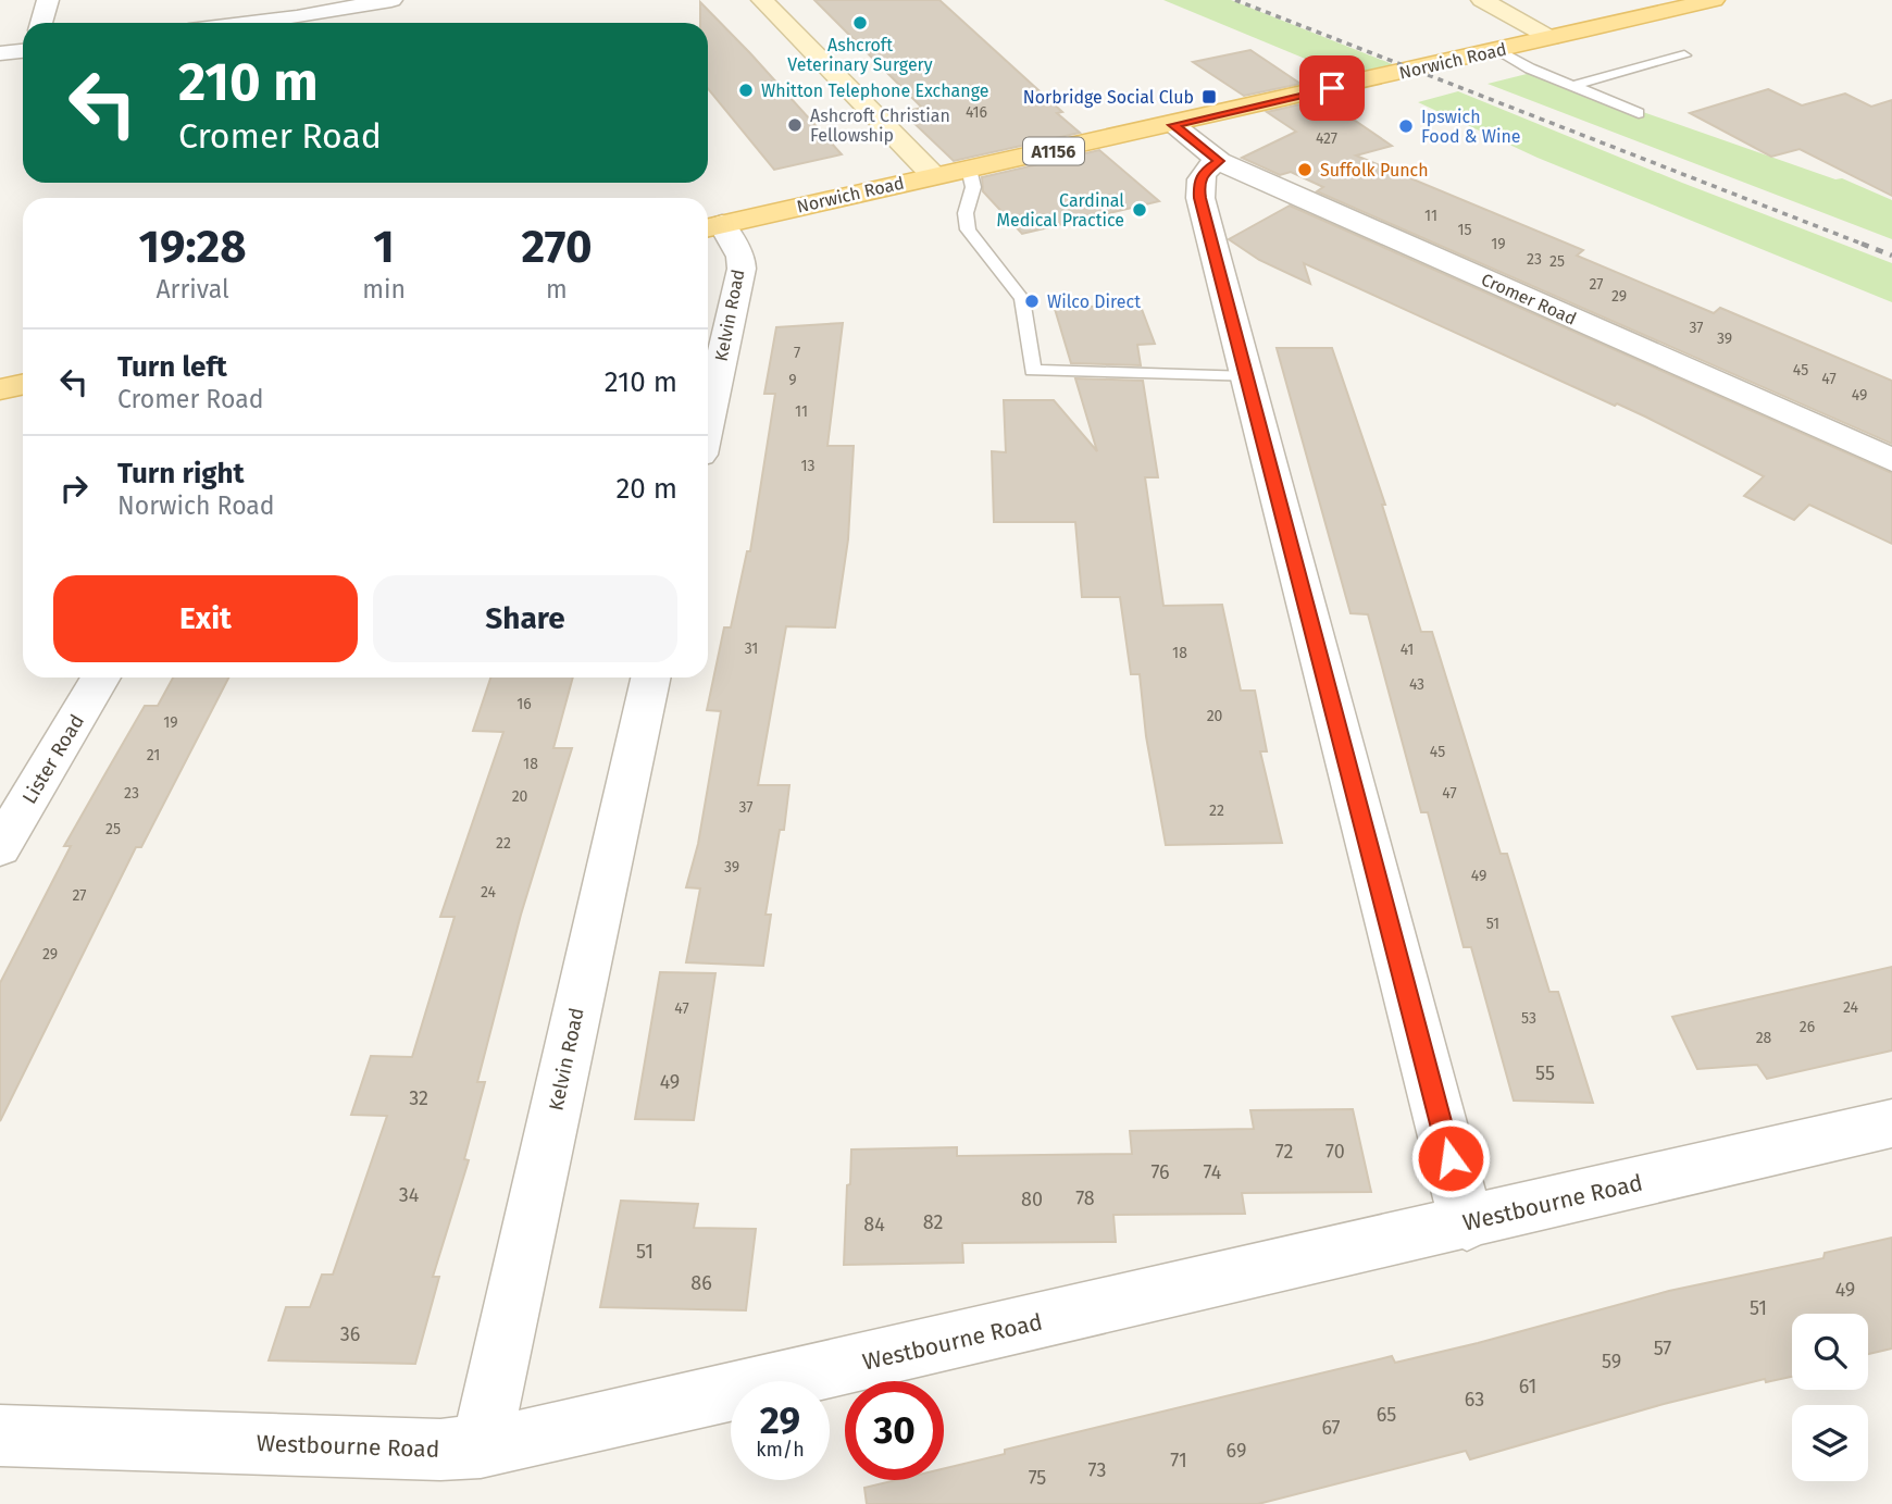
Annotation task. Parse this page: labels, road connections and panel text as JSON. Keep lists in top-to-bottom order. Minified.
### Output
{"streets":{"main road":["Norwich Road","A1156"],"street":["Cromer Road","Kelvin Road","Lister Road","Westbourne Road"]},"crossings":[["Norwich Road","Cromer Road"],["Norwich Road","Kelvin Road"],["Kelvin Road","Westbourne Road"]],"places":{"other":["Ashcroft Veterinary Surgery","Whitton Telephone Exchange","Ashcroft Christian Fellowship","Ipswich Food & Wine","Suffolk Punch","Cardinal Medical Practice","Wilco Direct"],"transit":["Norbridge Social Club"]},"house_numbers":["416","427","11","15","19","23","25","27","29","37","39","7","45","47","9","49","11","13","31","41","18","43","16","20","19","45","21","18","23","47","20","37","22","25","22","39","49","24","27","51","29","24","47","53","26","28","55","49","32","72","70","76","74","34","78","80","82","84","51","86","49","51","36","57","59","61","63","65","67","69","71","73","75"],"page":{"turn":["210 m","Cromer Road"],"eta":["19:28","Arrival","1","min","270","m"],"list":[{"name":"Turn left","note":"Cromer Road","value":"210 m"},{"name":"Turn right","note":"Norwich Road","value":"20 m"}],"buttons":["Exit","Share"],"speed":"29 km/h","limit":"30"}}
